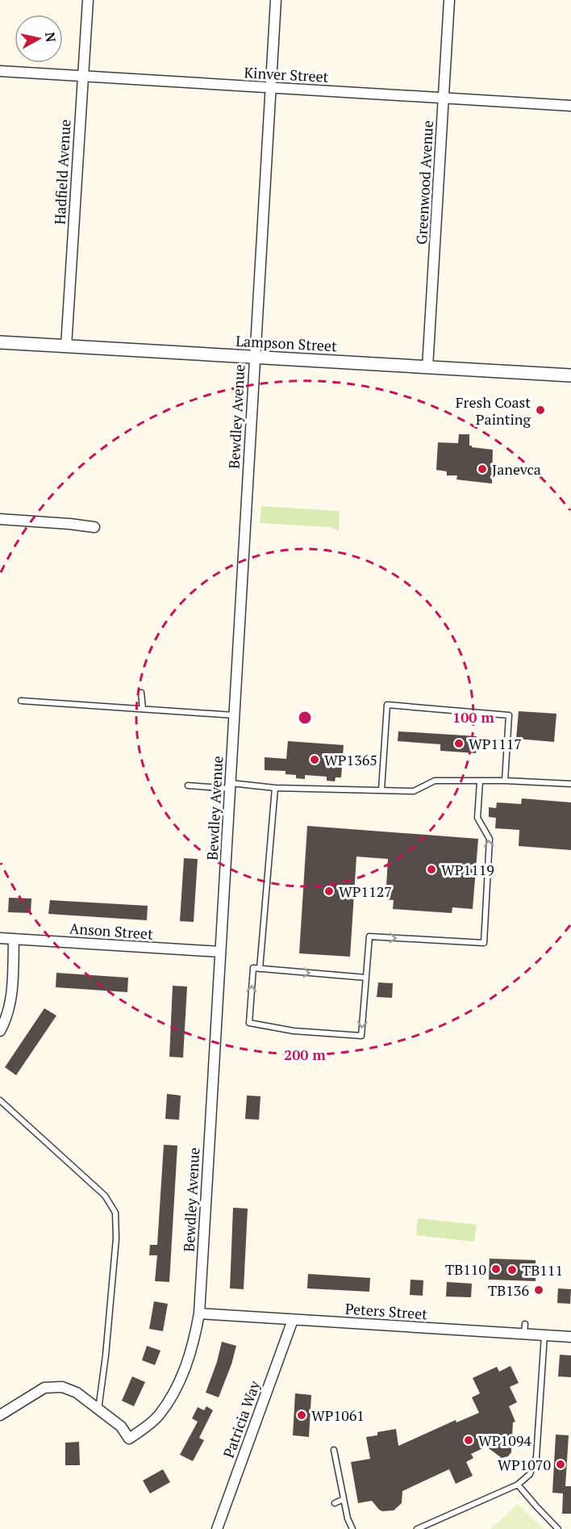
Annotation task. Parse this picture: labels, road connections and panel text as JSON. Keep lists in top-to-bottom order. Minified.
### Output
{"streets":{"street":["Kinver Street","Hadfield Avenue","Greenwood Avenue","Lampson Street","Bewdley Avenue","Anson Street","Peters Street","Patricia Way"]},"crossings":[["Kinver Street","Hadfield Avenue"],["Kinver Street","Greenwood Avenue"],["Kinver Street","Bewdley Avenue"],["Hadfield Avenue","Lampson Street"],["Greenwood Avenue","Lampson Street"],["Lampson Street","Bewdley Avenue"],["Bewdley Avenue","Anson Street"],["Bewdley Avenue","Peters Street"],["Peters Street","Patricia Way"]],"places":["Fresh Coast Painting","Janevca","WP1117","WP1365","WP1119","WP1127","TB110","TB111","TB136","WP1061","WP1094","WP1070"],"north":"right","rings":["100 m","200 m"]}
